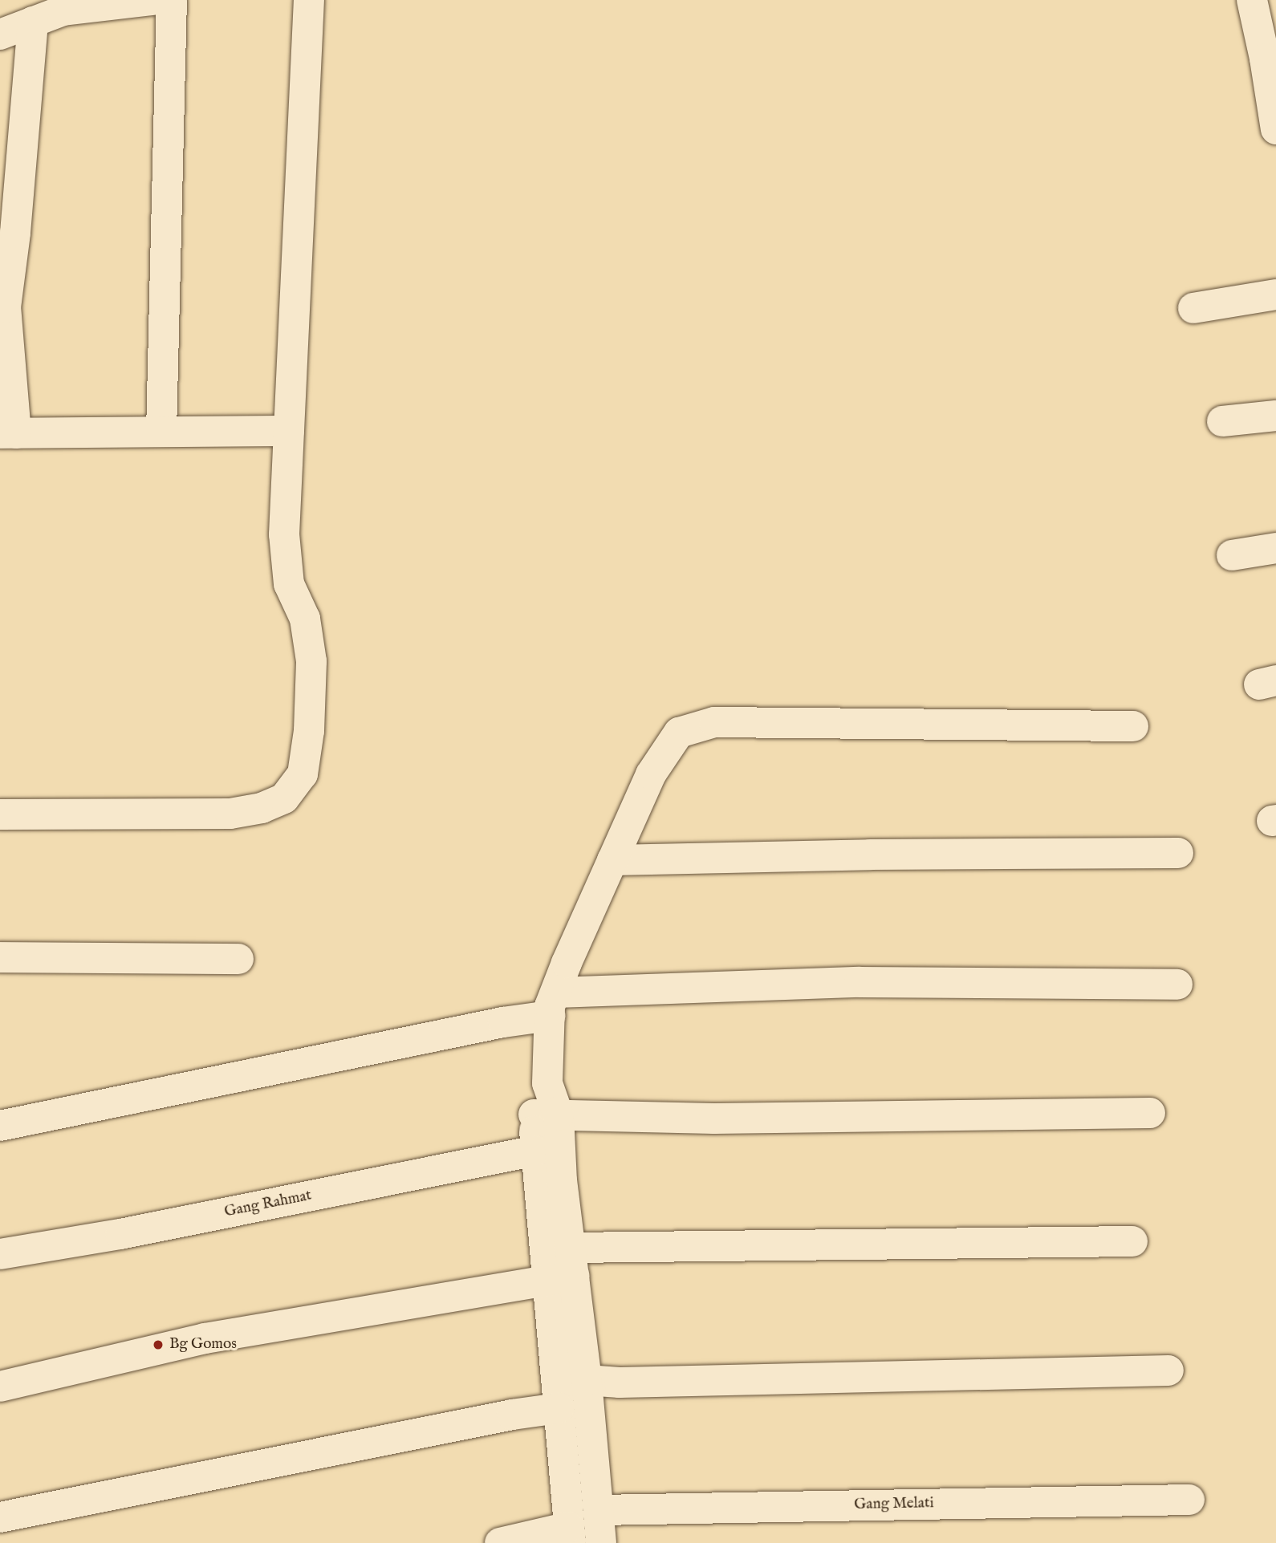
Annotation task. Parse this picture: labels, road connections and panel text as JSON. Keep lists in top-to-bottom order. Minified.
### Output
{"streets":{"street":["Gang Rahmat","Gang Melati"]},"places":["Bg Gomos"]}
